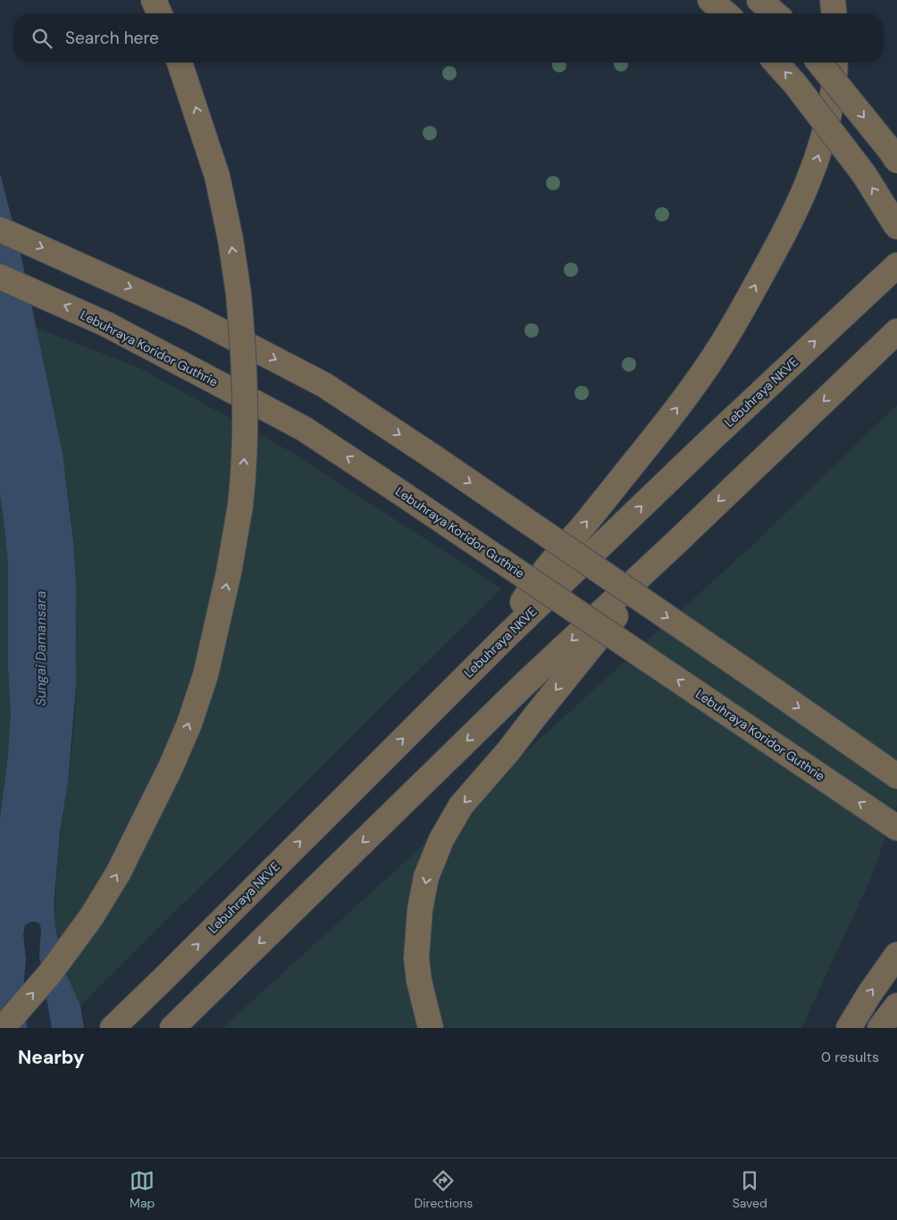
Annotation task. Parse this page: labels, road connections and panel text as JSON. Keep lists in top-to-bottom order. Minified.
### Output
{"streets":{"highway":["Lebuhraya Koridor Guthrie","Lebuhraya NKVE"]},"water":["Sungai Damansara"],"page":{"search":"Search here","heading":["Nearby","0 results"],"nav":["Map","Directions","Saved"]}}
